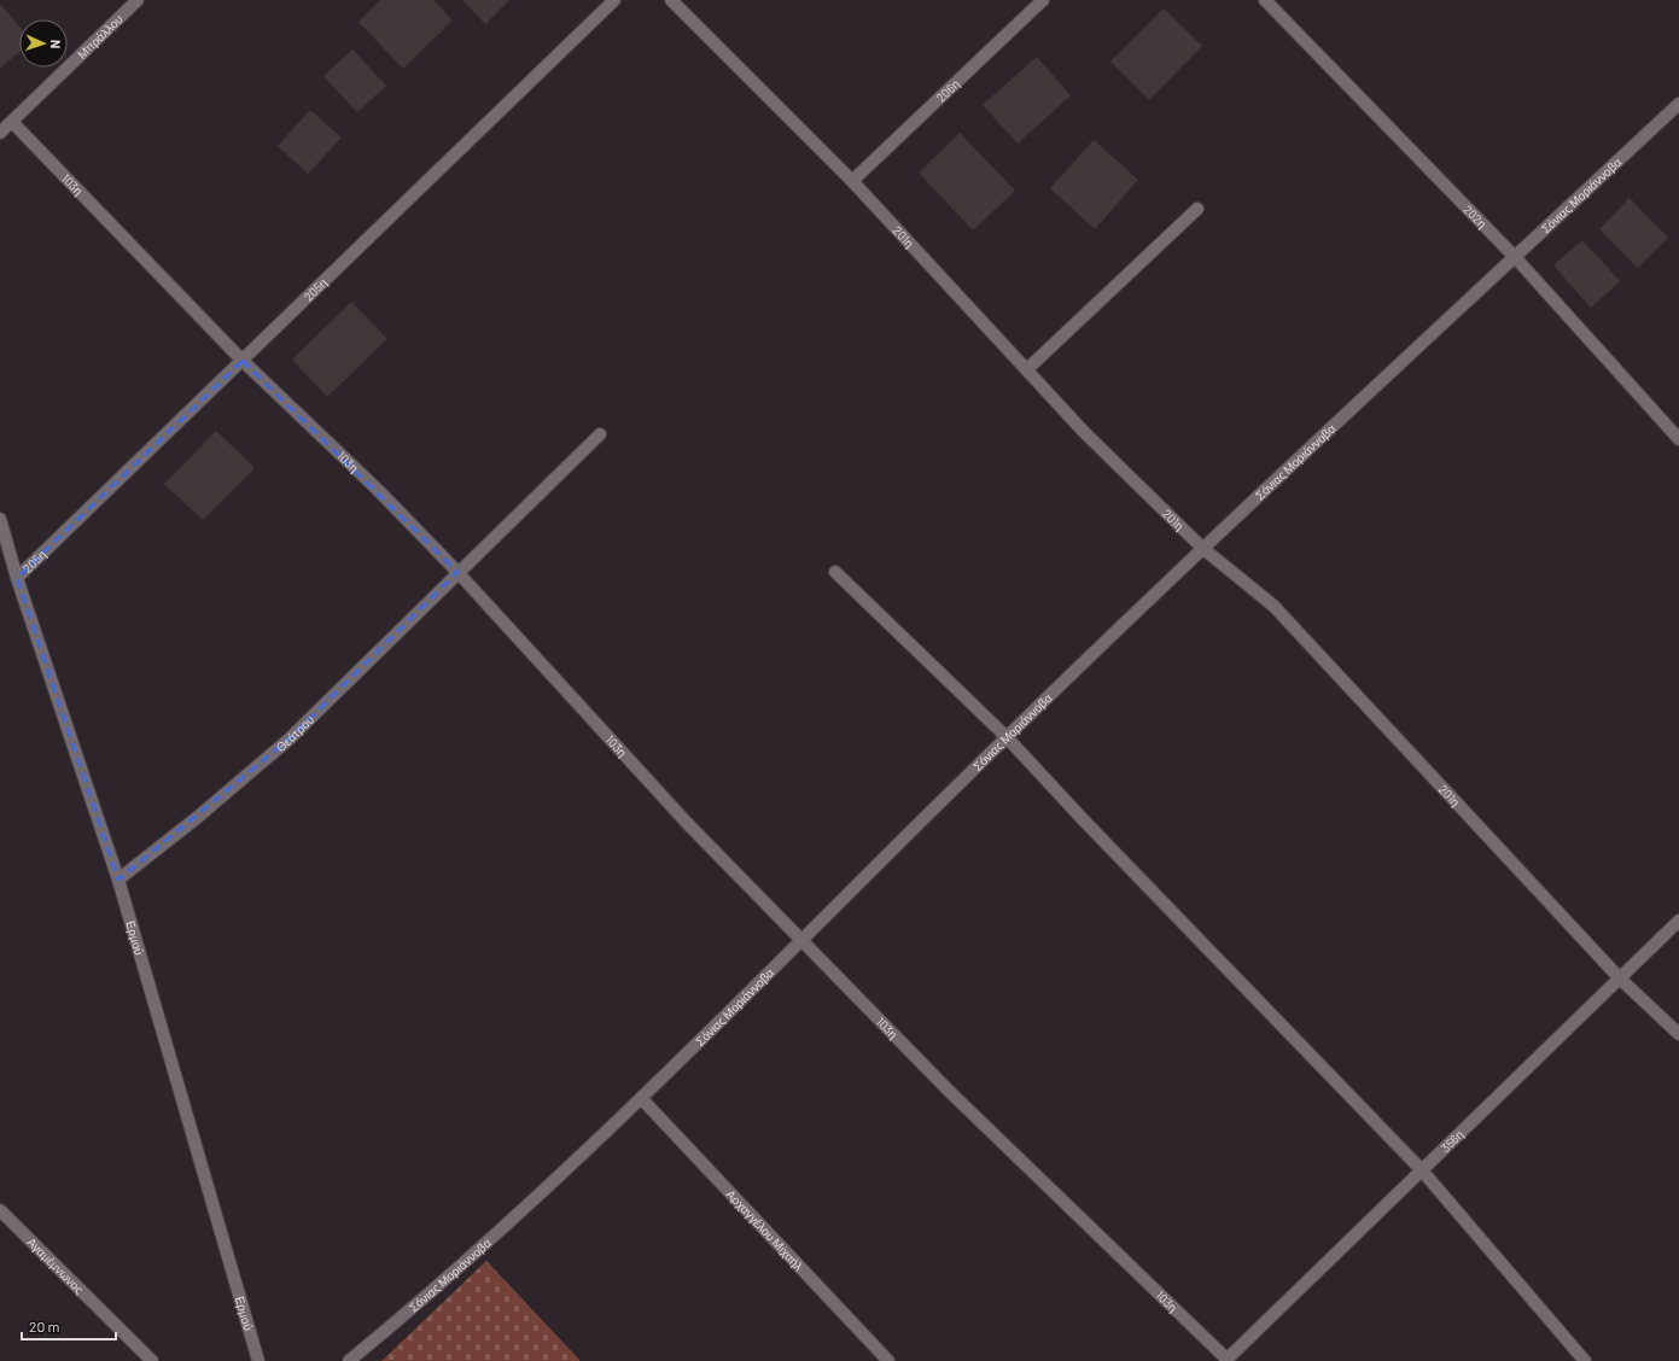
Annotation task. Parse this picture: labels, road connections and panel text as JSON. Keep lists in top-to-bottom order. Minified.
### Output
{"streets":{"street":["Μπράλλου","206η","103η","Σόνιας Μοριάννοβα","202η","201η","205η","Θεάτρου","Ερμού","356η","Αρχαγγέλου Μιχαήλ","Αγαμέμνωνος"]},"crossings":[["Μπράλλου","103η"],["206η","201η"],["103η","Σόνιας Μοριάννοβα"],["103η","205η"],["103η","Θεάτρου"],["103η","356η"],["Σόνιας Μοριάννοβα","202η"],["Σόνιας Μοριάννοβα","201η"],["Σόνιας Μοριάννοβα","Αρχαγγέλου Μιχαήλ"],["201η","356η"],["205η","Ερμού"],["Θεάτρου","Ερμού"]],"scale_bar":"20 m","north":"right"}
